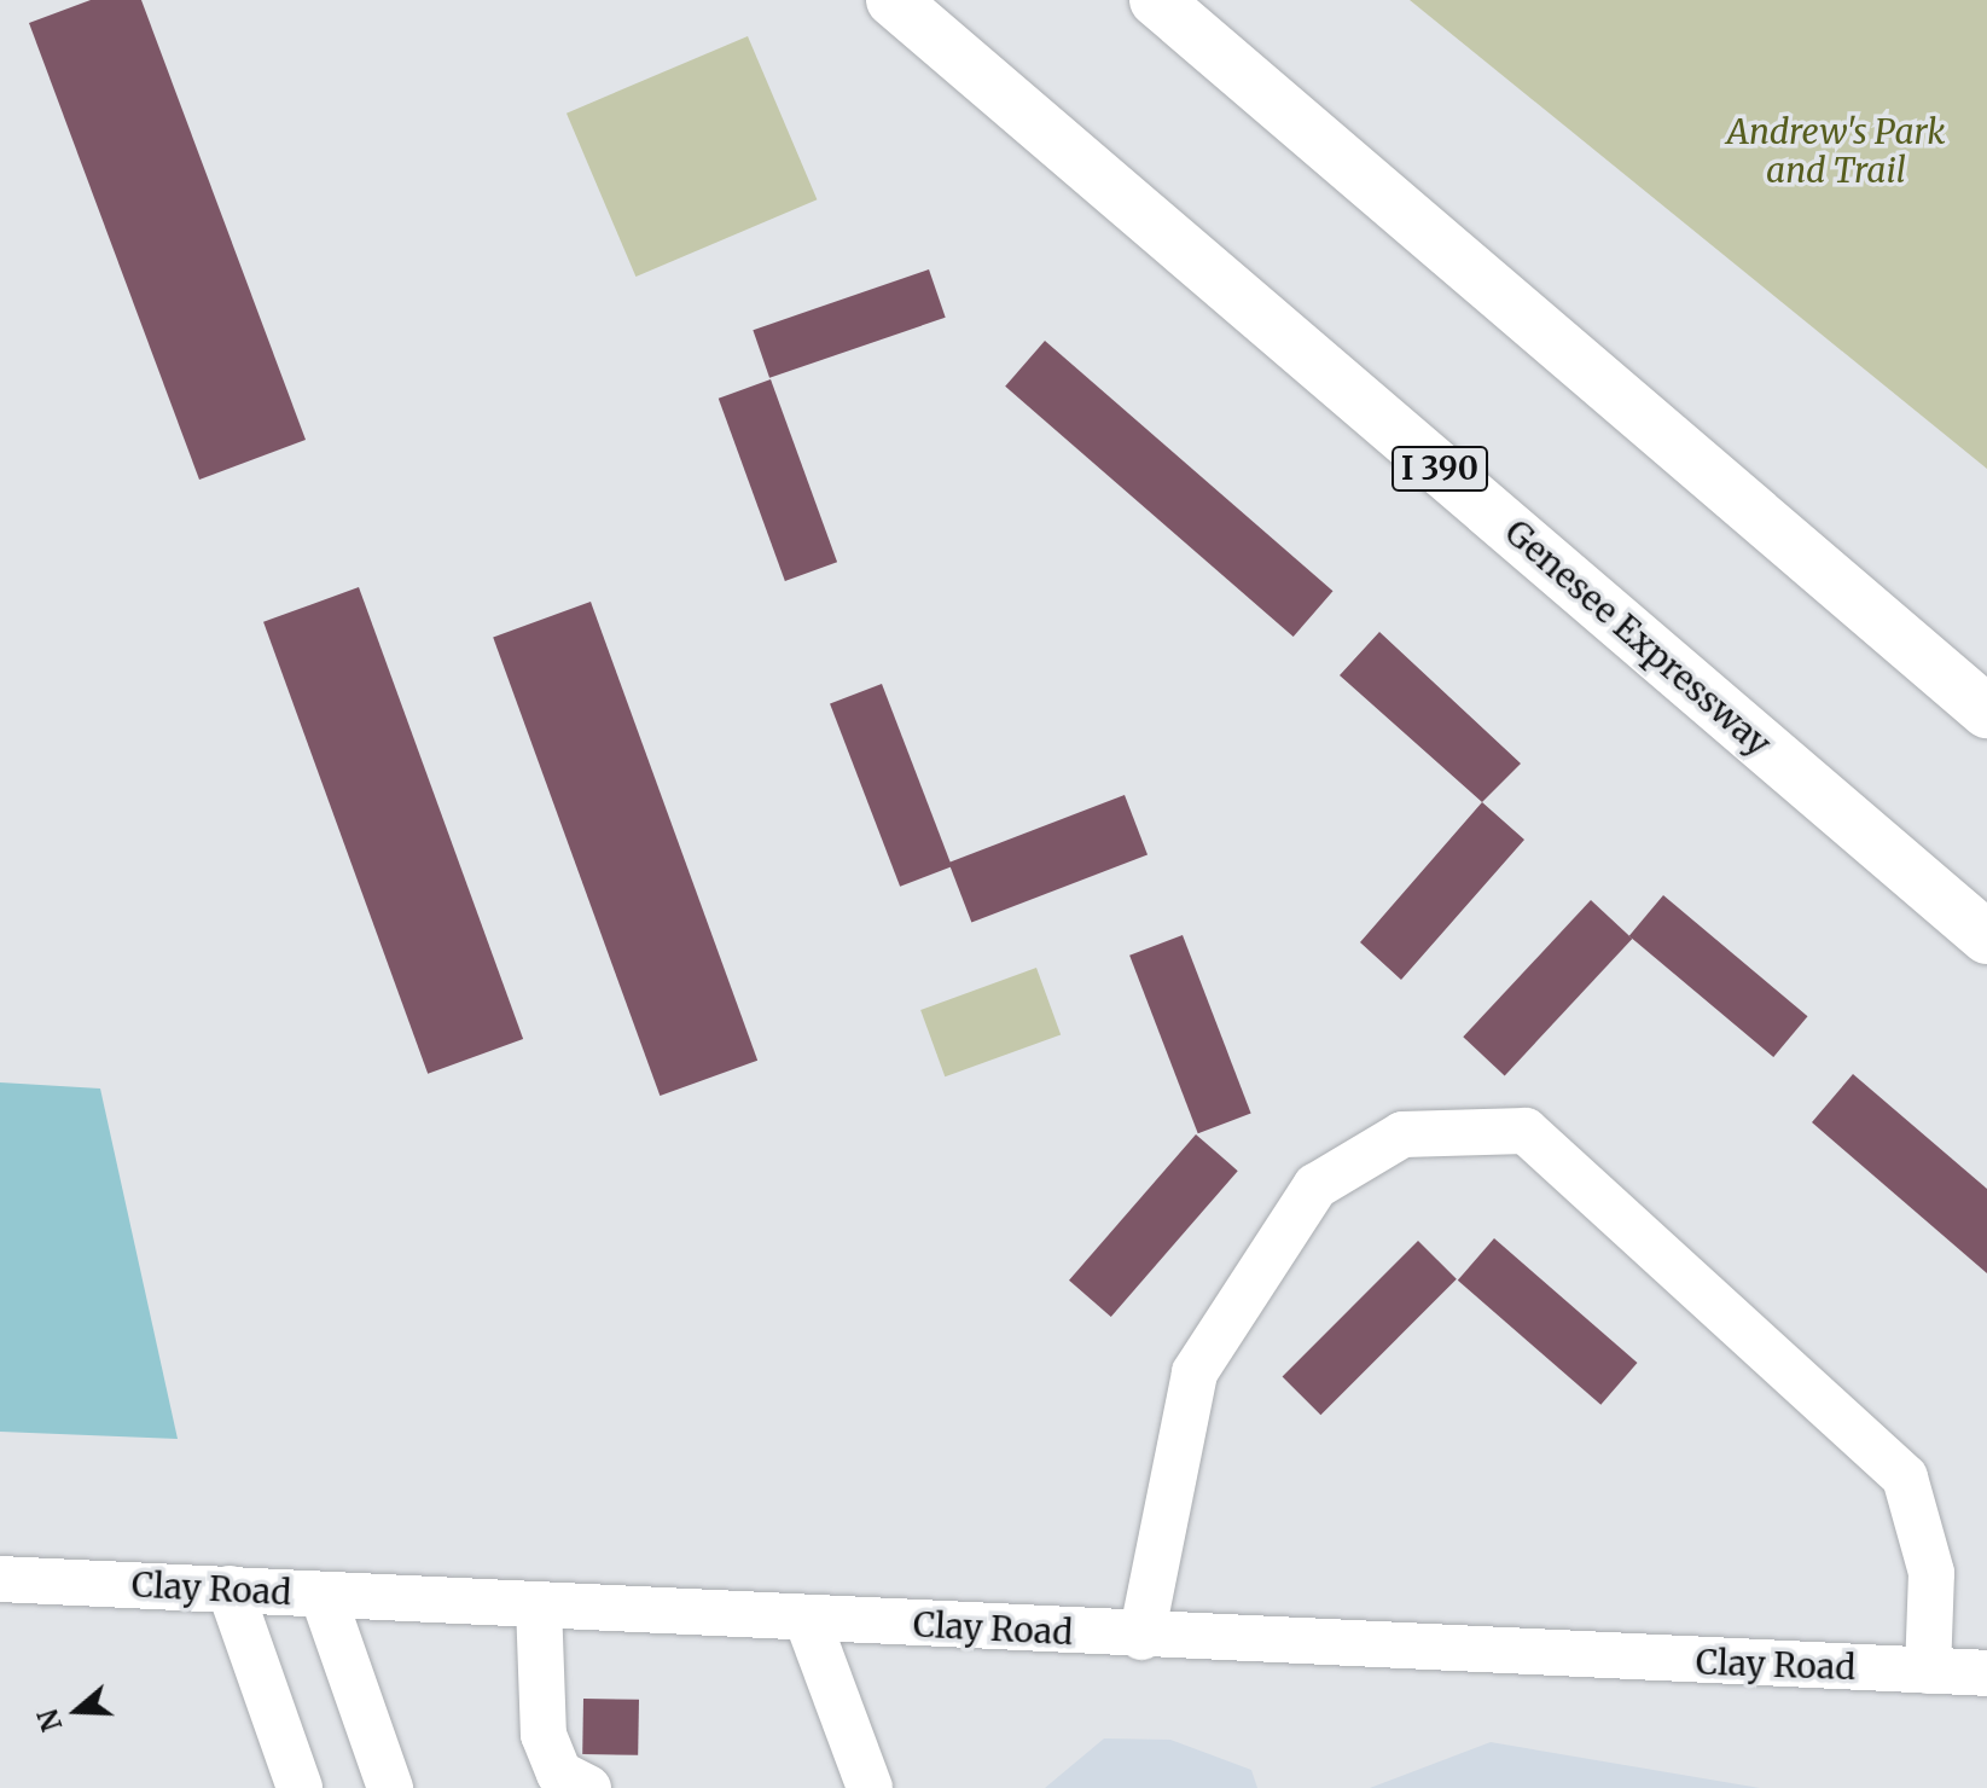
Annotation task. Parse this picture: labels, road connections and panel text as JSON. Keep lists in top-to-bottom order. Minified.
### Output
{"streets":{"highway":["I 390","Genesee Expressway"],"street":["Clay Road"]},"parks":["Andrew's Park and Trail"],"north":"left"}
